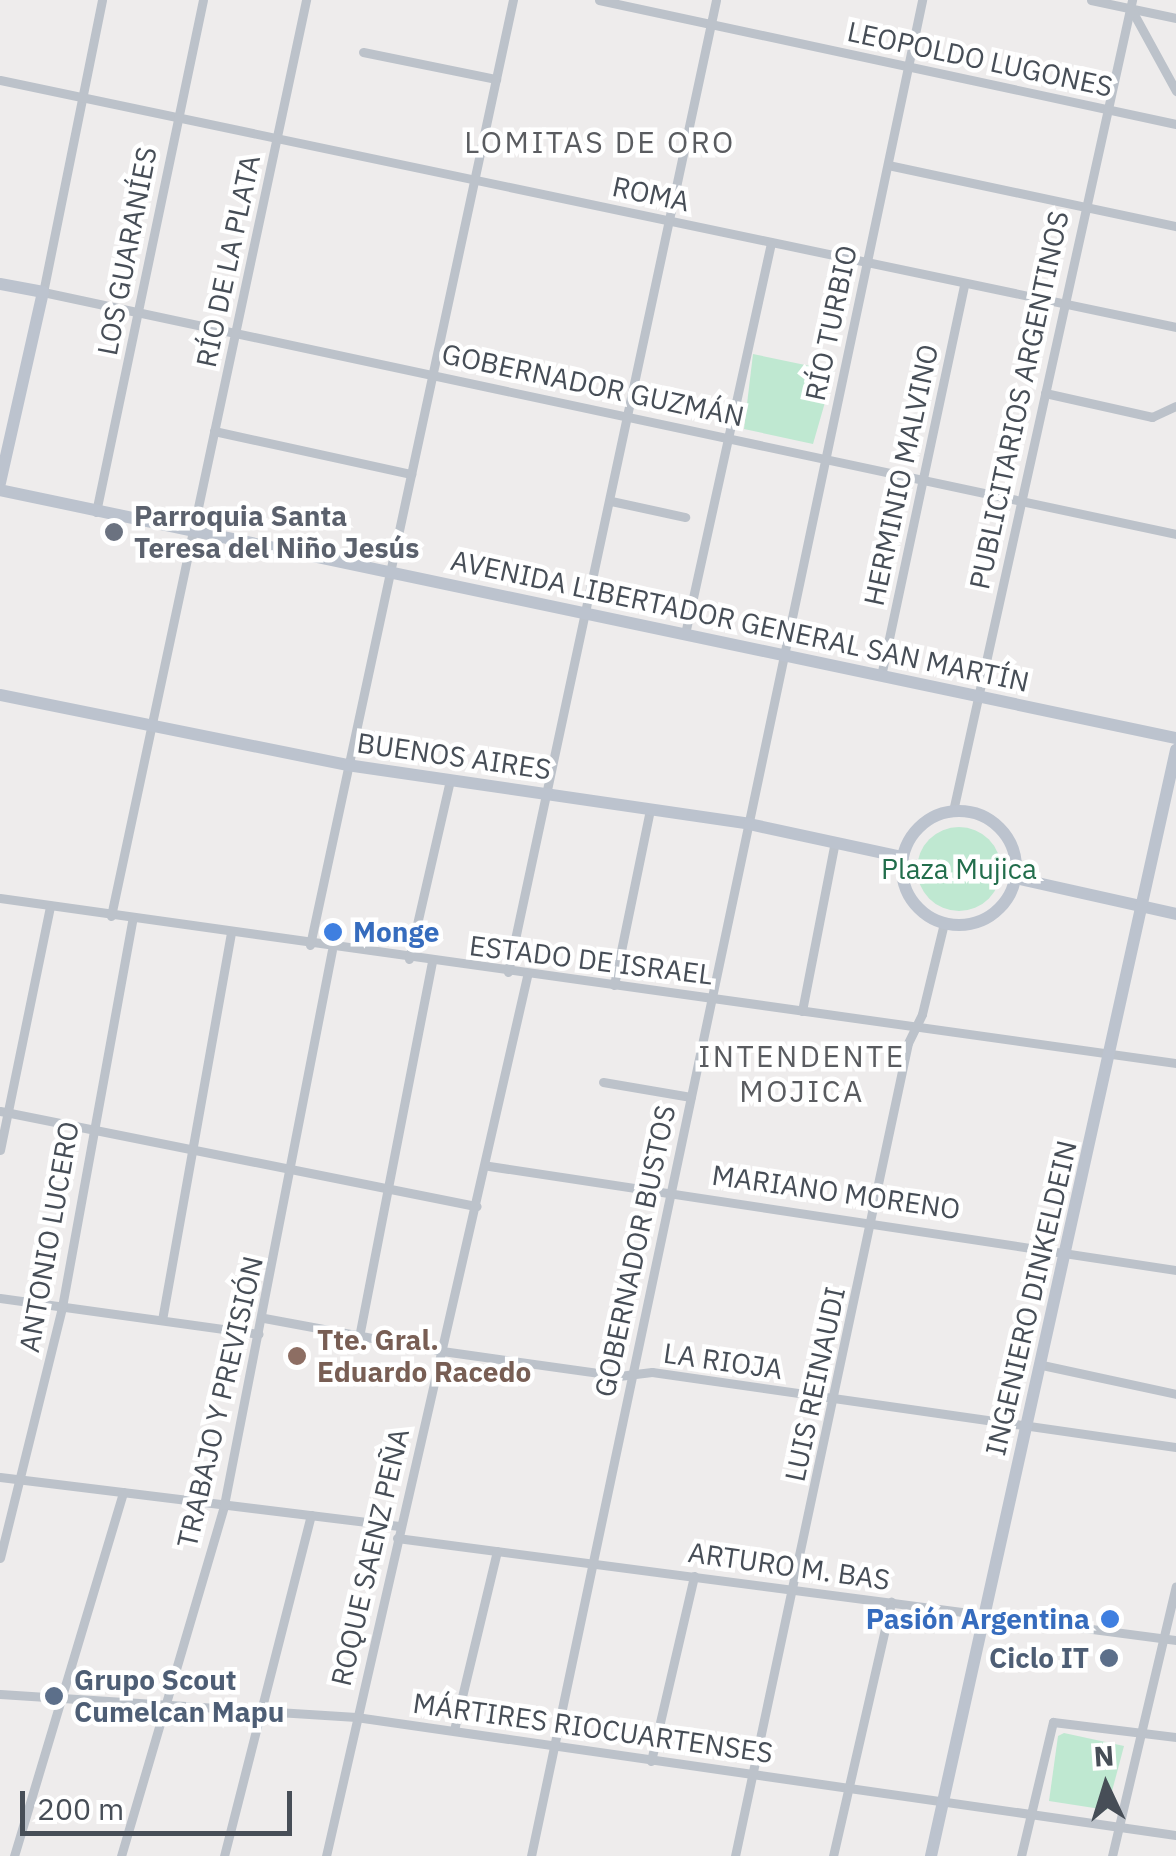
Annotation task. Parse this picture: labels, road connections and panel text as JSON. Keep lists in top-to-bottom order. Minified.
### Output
{"streets":{"main road":["GOBERNADOR GUZMÁN","AVENIDA LIBERTADOR GENERAL SAN MARTÍN","BUENOS AIRES","INGENIERO DINKELDEIN"],"street":["LEOPOLDO LUGONES","ROMA","LOS GUARANÍES","RÍO DE LA PLATA","RÍO TURBIO","PUBLICITARIOS ARGENTINOS","HERMINIO MALVINO","ESTADO DE ISRAEL","MARIANO MORENO","ANTONIO LUCERO","GOBERNADOR BUSTOS","LA RIOJA","LUIS REINAUDI","TRABAJO Y PREVISIÓN","ROQUE SAENZ PEÑA","ARTURO M. BAS","MÁRTIRES RIOCUARTENSES"]},"crossings":[["LEOPOLDO LUGONES","RÍO TURBIO"],["LEOPOLDO LUGONES","PUBLICITARIOS ARGENTINOS"],["ROMA","LOS GUARANÍES"],["ROMA","RÍO DE LA PLATA"],["ROMA","RÍO TURBIO"],["ROMA","PUBLICITARIOS ARGENTINOS"],["ROMA","HERMINIO MALVINO"],["LOS GUARANÍES","GOBERNADOR GUZMÁN"],["LOS GUARANÍES","AVENIDA LIBERTADOR GENERAL SAN MARTÍN"],["RÍO DE LA PLATA","GOBERNADOR GUZMÁN"],["RÍO DE LA PLATA","AVENIDA LIBERTADOR GENERAL SAN MARTÍN"],["RÍO TURBIO","GOBERNADOR GUZMÁN"],["RÍO TURBIO","AVENIDA LIBERTADOR GENERAL SAN MARTÍN"],["RÍO TURBIO","GOBERNADOR BUSTOS"],["GOBERNADOR GUZMÁN","PUBLICITARIOS ARGENTINOS"],["GOBERNADOR GUZMÁN","HERMINIO MALVINO"],["PUBLICITARIOS ARGENTINOS","AVENIDA LIBERTADOR GENERAL SAN MARTÍN"],["PUBLICITARIOS ARGENTINOS","BUENOS AIRES"],["PUBLICITARIOS ARGENTINOS","LUIS REINAUDI"],["HERMINIO MALVINO","AVENIDA LIBERTADOR GENERAL SAN MARTÍN"],["AVENIDA LIBERTADOR GENERAL SAN MARTÍN","GOBERNADOR BUSTOS"],["BUENOS AIRES","GOBERNADOR BUSTOS"],["BUENOS AIRES","LUIS REINAUDI"],["ESTADO DE ISRAEL","ANTONIO LUCERO"],["ESTADO DE ISRAEL","GOBERNADOR BUSTOS"],["ESTADO DE ISRAEL","INGENIERO DINKELDEIN"],["ESTADO DE ISRAEL","LUIS REINAUDI"],["ESTADO DE ISRAEL","TRABAJO Y PREVISIÓN"],["ESTADO DE ISRAEL","ROQUE SAENZ PEÑA"],["MARIANO MORENO","GOBERNADOR BUSTOS"],["MARIANO MORENO","INGENIERO DINKELDEIN"],["MARIANO MORENO","LUIS REINAUDI"],["MARIANO MORENO","ROQUE SAENZ PEÑA"],["GOBERNADOR BUSTOS","LA RIOJA"],["GOBERNADOR BUSTOS","ARTURO M. BAS"],["GOBERNADOR BUSTOS","MÁRTIRES RIOCUARTENSES"],["INGENIERO DINKELDEIN","LA RIOJA"],["INGENIERO DINKELDEIN","ARTURO M. BAS"],["INGENIERO DINKELDEIN","MÁRTIRES RIOCUARTENSES"],["LA RIOJA","LUIS REINAUDI"],["LA RIOJA","TRABAJO Y PREVISIÓN"],["LA RIOJA","ROQUE SAENZ PEÑA"],["LUIS REINAUDI","ARTURO M. BAS"],["LUIS REINAUDI","MÁRTIRES RIOCUARTENSES"],["TRABAJO Y PREVISIÓN","MÁRTIRES RIOCUARTENSES"],["ROQUE SAENZ PEÑA","ARTURO M. BAS"],["ROQUE SAENZ PEÑA","MÁRTIRES RIOCUARTENSES"]],"districts":["LOMITAS DE ORO","INTENDENTE MOJICA"],"parks":["Plaza Mujica"],"places":["Parroquia Santa Teresa del Niño Jesús","Monge","Tte. Gral. Eduardo Racedo","Pasión Argentina","Ciclo IT","Grupo Scout Cumelcan Mapu"],"scale_bar":"200 m","north":"top"}
